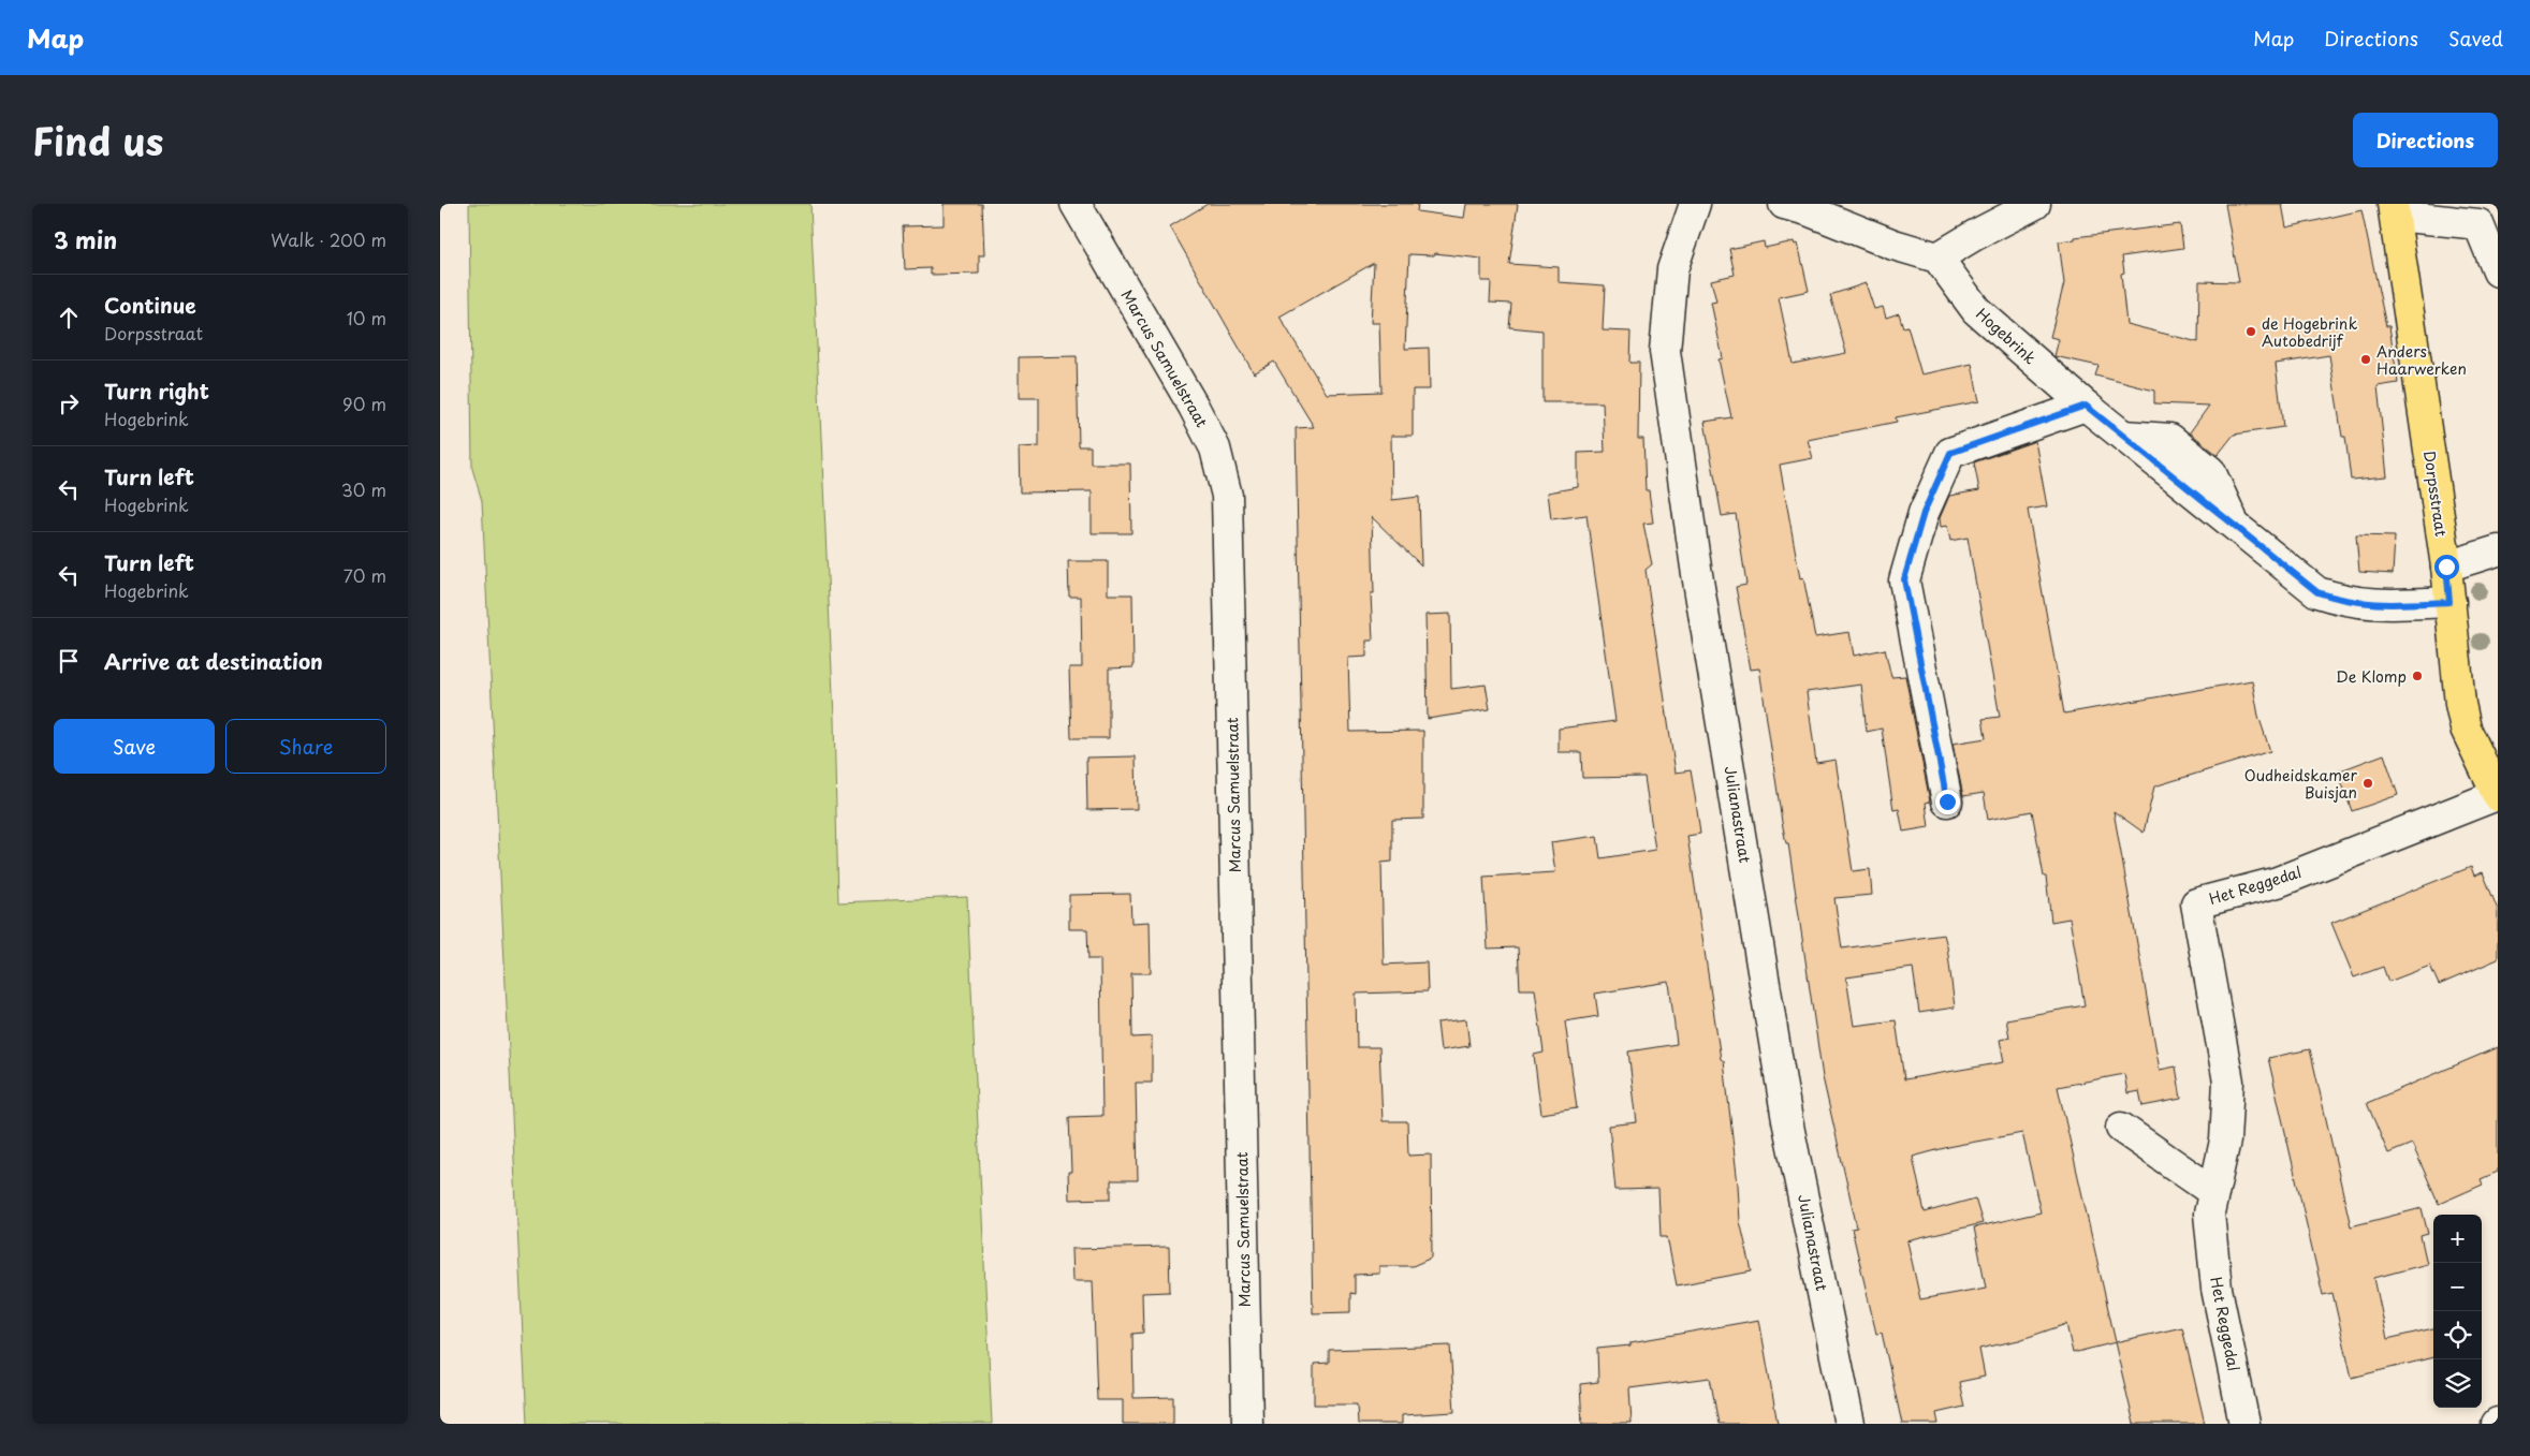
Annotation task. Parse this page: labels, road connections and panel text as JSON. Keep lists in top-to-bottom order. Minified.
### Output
{"streets":{"main road":["Dorpsstraat"],"street":["Hogebrink","Marcus Samuelstraat","Julianastraat","Het Reggedal"]},"crossings":[["Hogebrink","Dorpsstraat"],["Dorpsstraat","Het Reggedal"]],"places":["de Hogebrink Autobedrijf","Anders Haarwerken","De Klomp","Oudheidskamer Buisjan"],"page":{"header":"Map","nav":["Map","Directions","Saved"],"title":"Find us","buttons":["Directions",["Save","Share"]],"heading":["3 min","Walk · 200 m"],"list":[["Continue","Dorpsstraat","10 m"],["Turn right","Hogebrink","90 m"],["Turn left","Hogebrink","30 m"],["Turn left","Hogebrink","70 m"],"Arrive at destination"],"map_buttons":["+","−"]}}
